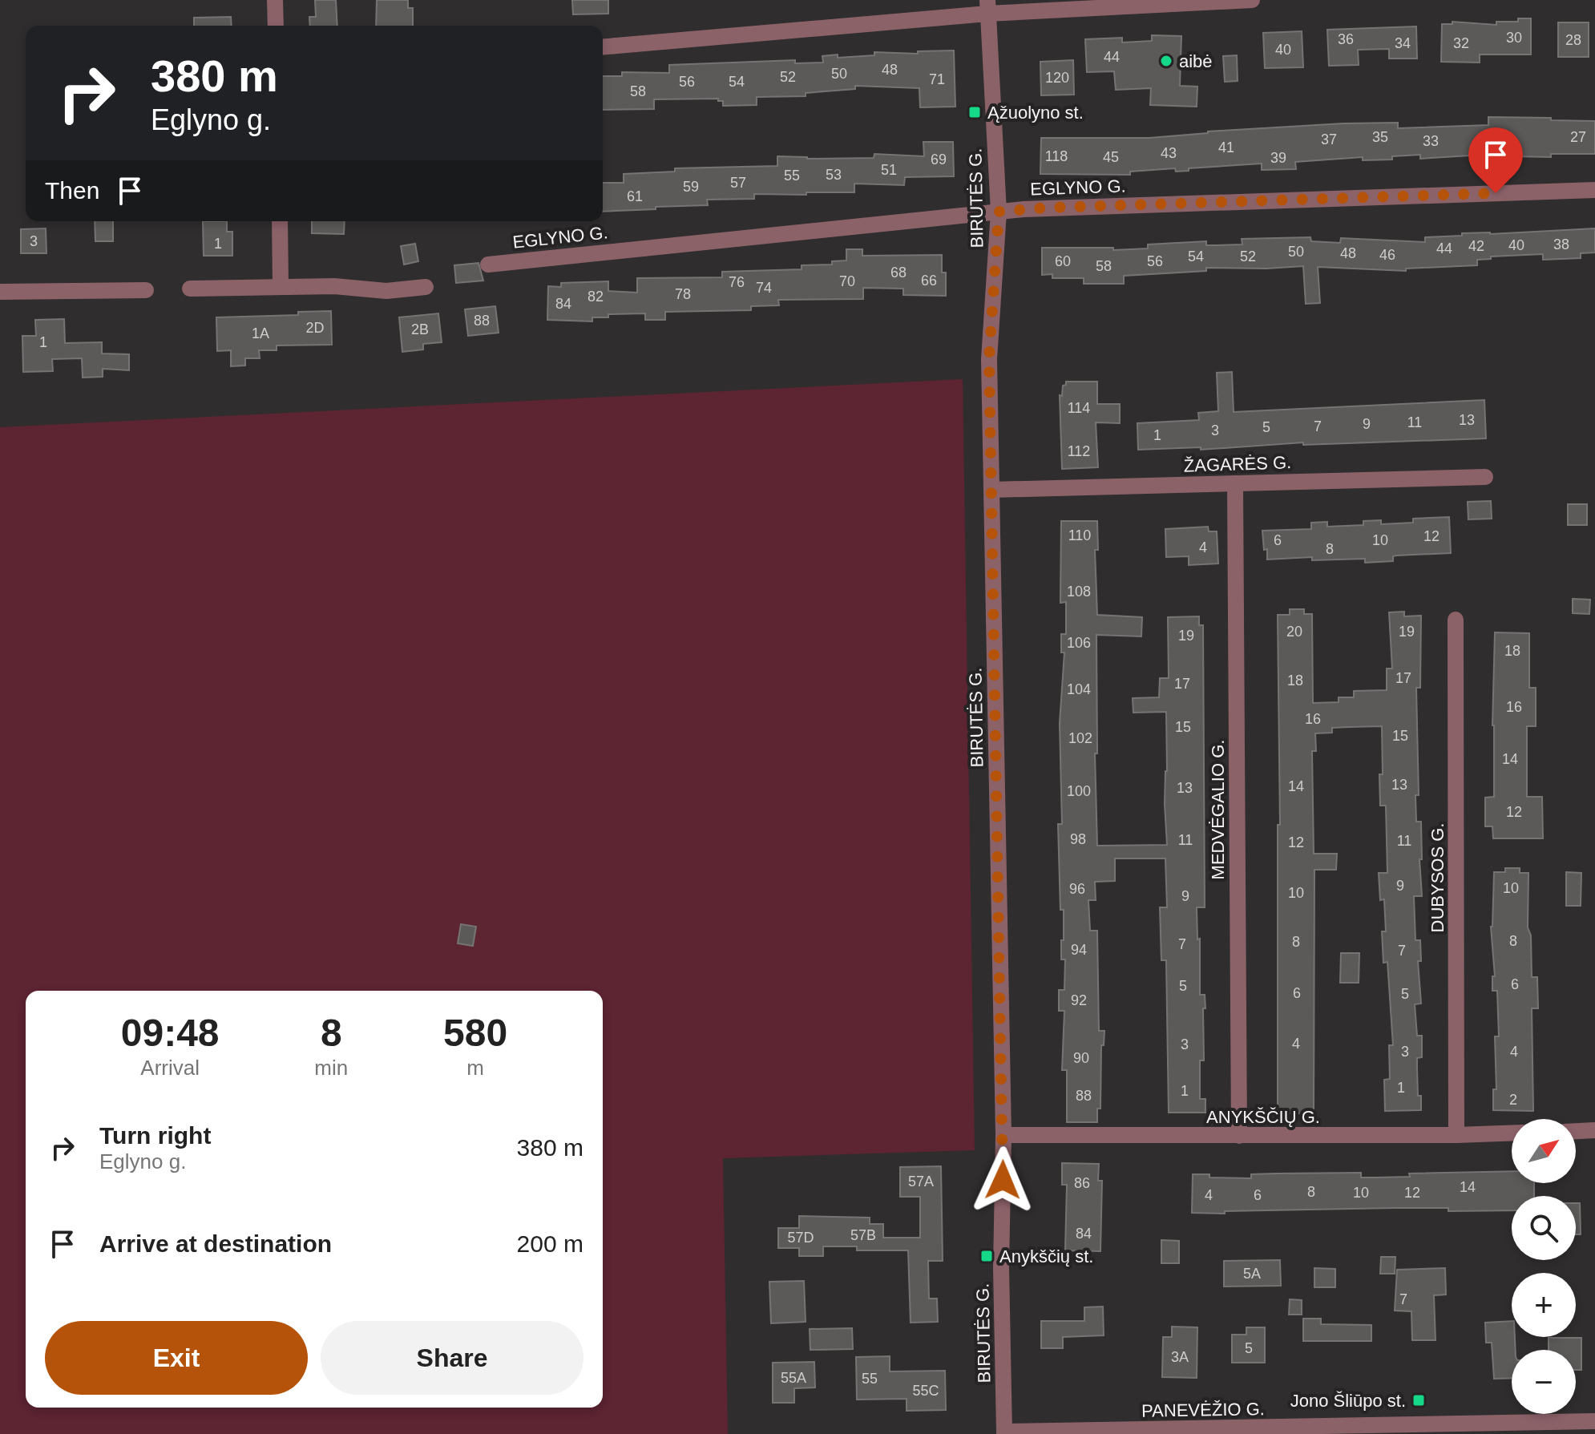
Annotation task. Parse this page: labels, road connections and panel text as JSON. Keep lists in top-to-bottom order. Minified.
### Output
{"streets":{"street":["EGLYNO G.","BIRUTĖS G.","ŽAGARĖS G.","MEDVĖGALIO G.","DUBYSOS G.","ANYKŠČIŲ G.","PANEVĖŽIO G."]},"crossings":[["EGLYNO G.","BIRUTĖS G."],["BIRUTĖS G.","ŽAGARĖS G."],["BIRUTĖS G.","ANYKŠČIŲ G."],["BIRUTĖS G.","PANEVĖŽIO G."],["ŽAGARĖS G.","MEDVĖGALIO G."],["MEDVĖGALIO G.","ANYKŠČIŲ G."],["DUBYSOS G.","ANYKŠČIŲ G."]],"places":{"other":["aibė"],"transit":["Ąžuolyno st.","Anykščių st.","Jono Šliūpo st."]},"house_numbers":["30","36","28","34","32","40","44","48","50","52","120","71","56","54","58","35","27","37","33","41","43","118","45","39","69","51","53","55","57","59","61","3","1","38","40","42","44","50","48","46","54","52","60","56","58","68","66","70","76","74","78","82","84","88","2D","2B","1A","1","114","13","11","9","7","5","3","1","112","110","12","6","10","4","8","108","20","19","19","106","18","17","18","17","104","16","16","15","15","102","14","13","14","13","100","12","98","11","11","12","9","10","96","10","9","8","8","7","94","7","6","5","6","5","92","4","3","3","4","90","1","1","88","2","57A","86","14","8","10","12","4","6","84","57B","57D","5A","7","5","3A","55A","55","55C"],"north":"top right","page":{"turn":["380 m","Eglyno g."],"then":"Then","eta":["09:48","Arrival","8","min","580","m"],"list":[{"name":"Turn right","note":"Eglyno g.","value":"380 m"},{"name":"Arrive at destination","value":"200 m"}],"map_buttons":["+","−"],"buttons":["Exit","Share"]}}
